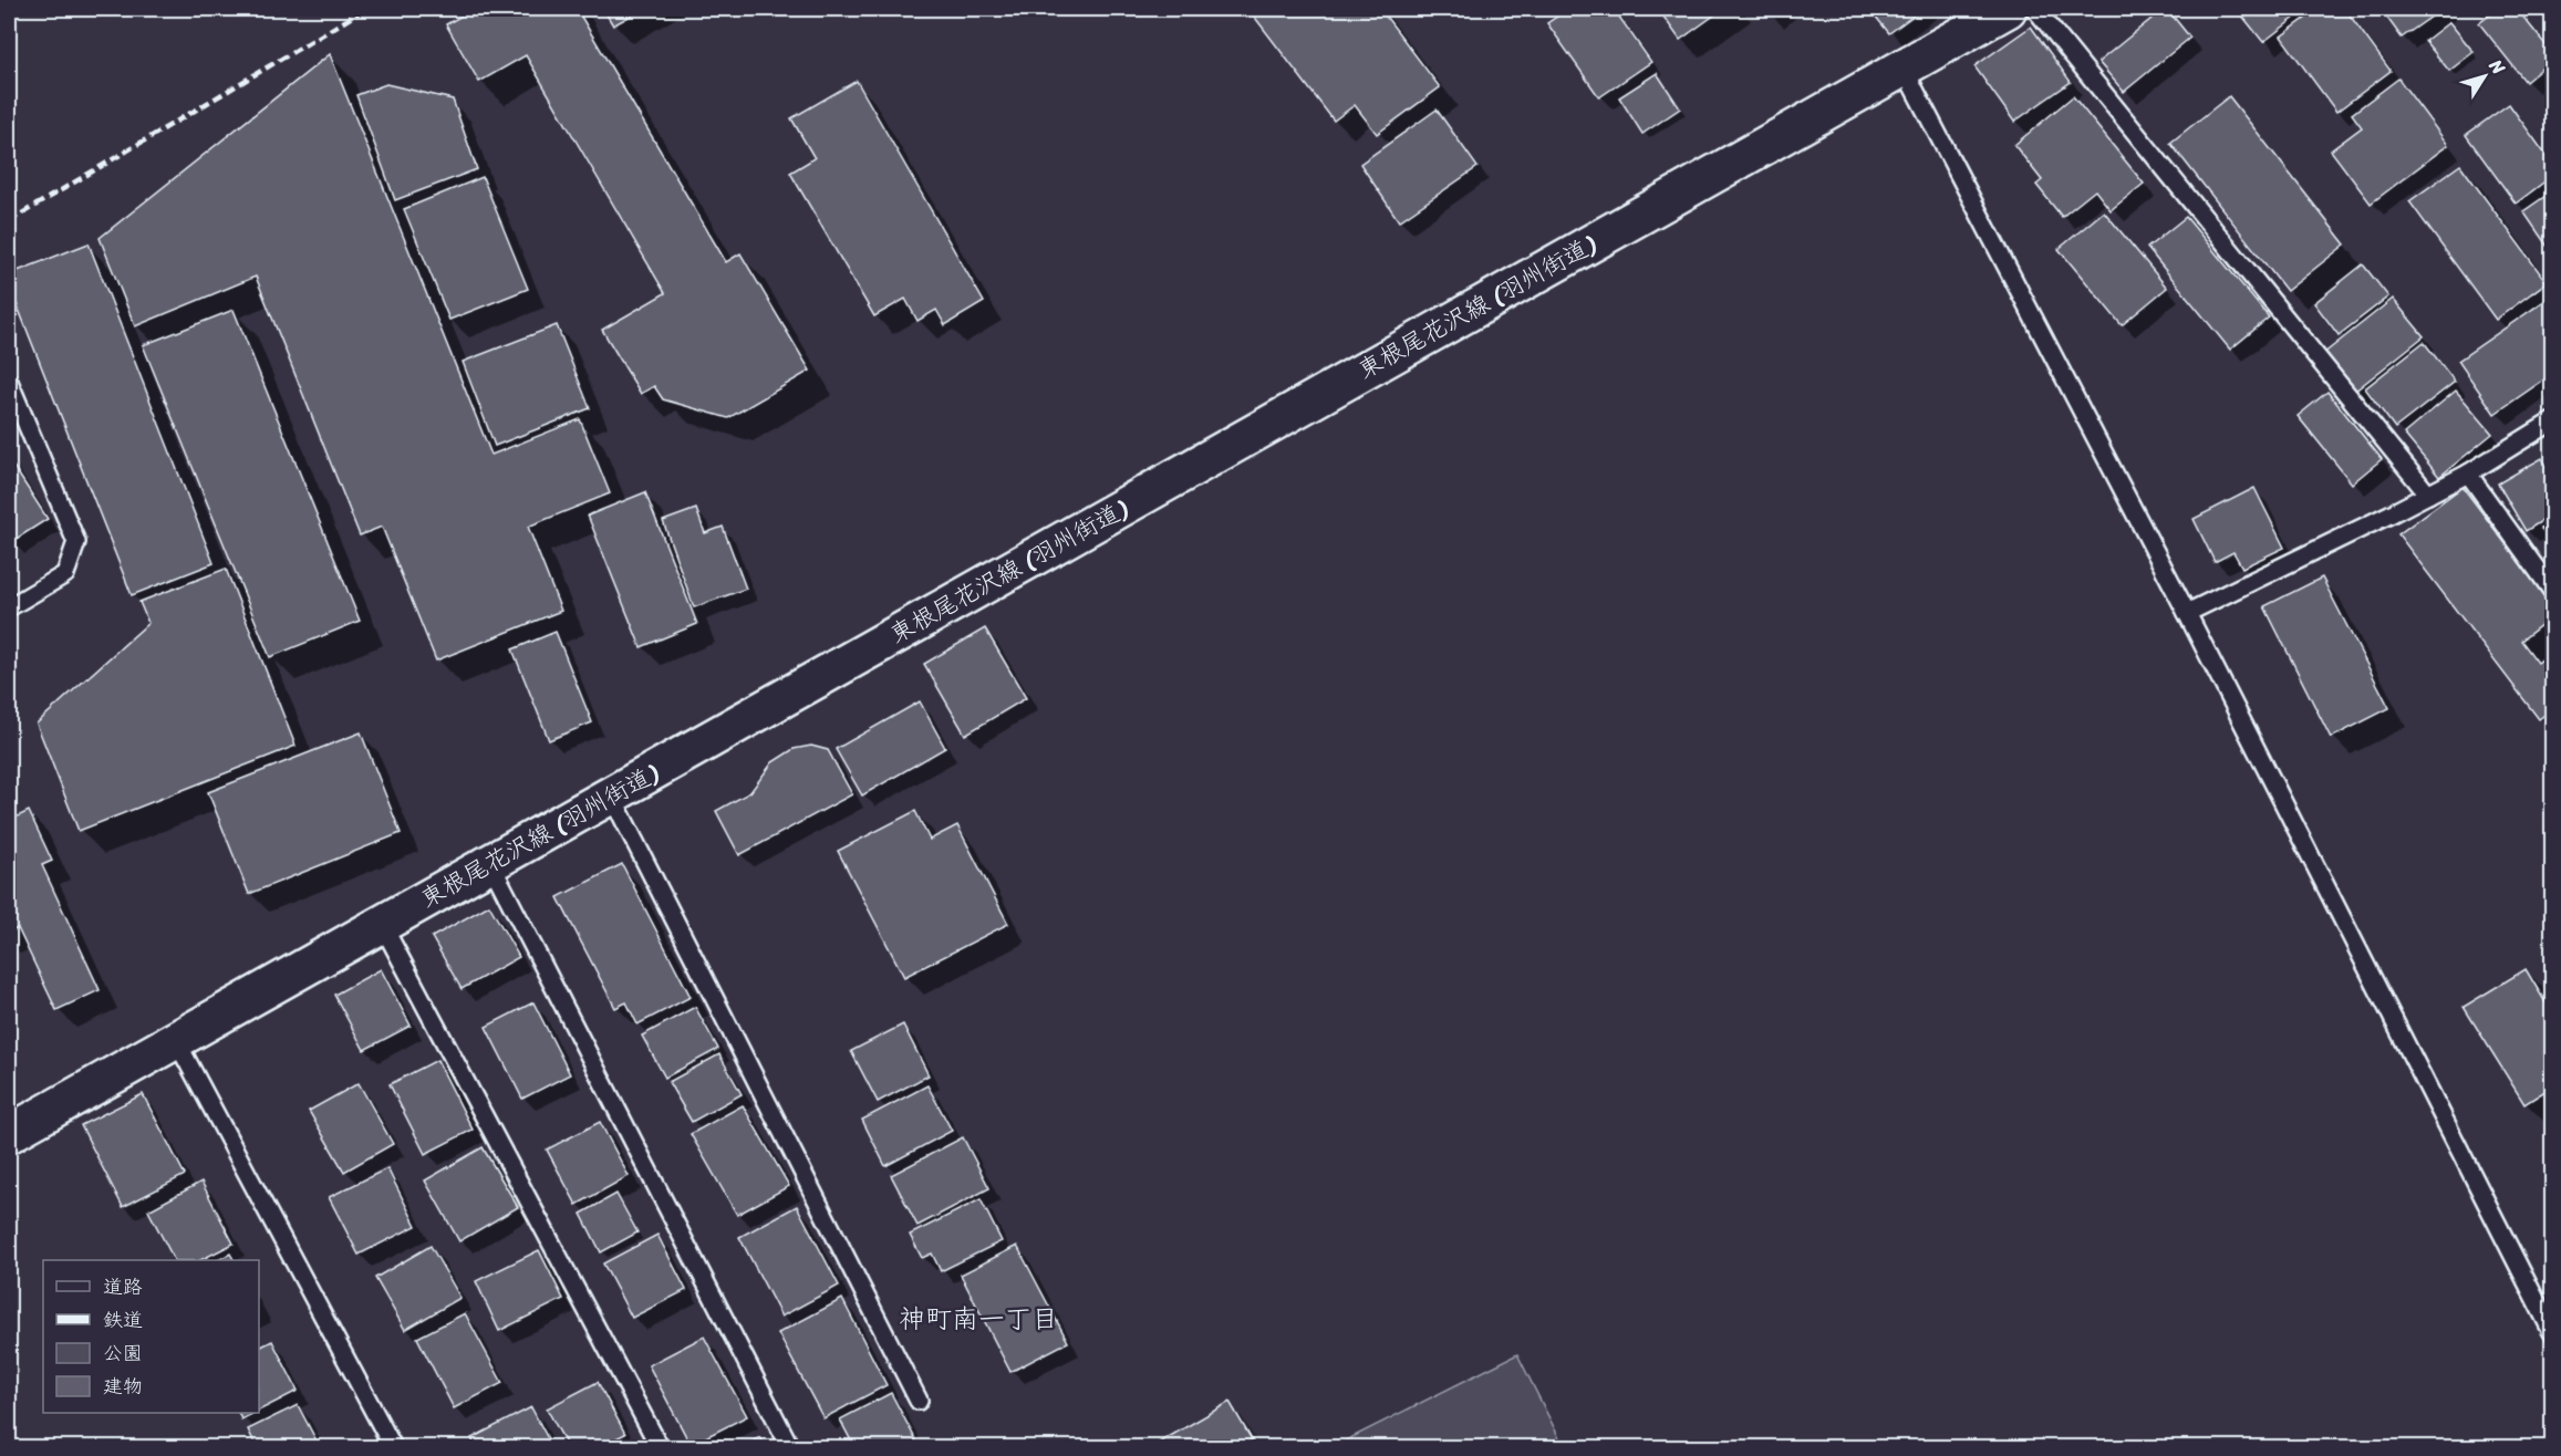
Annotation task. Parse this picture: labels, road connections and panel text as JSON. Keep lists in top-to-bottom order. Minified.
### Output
{"streets":{"main road":["東根尾花沢線 (羽州街道)"]},"districts":["神町南一丁目"],"legend":["道路","鉄道","公園","建物"],"north":"top right"}
